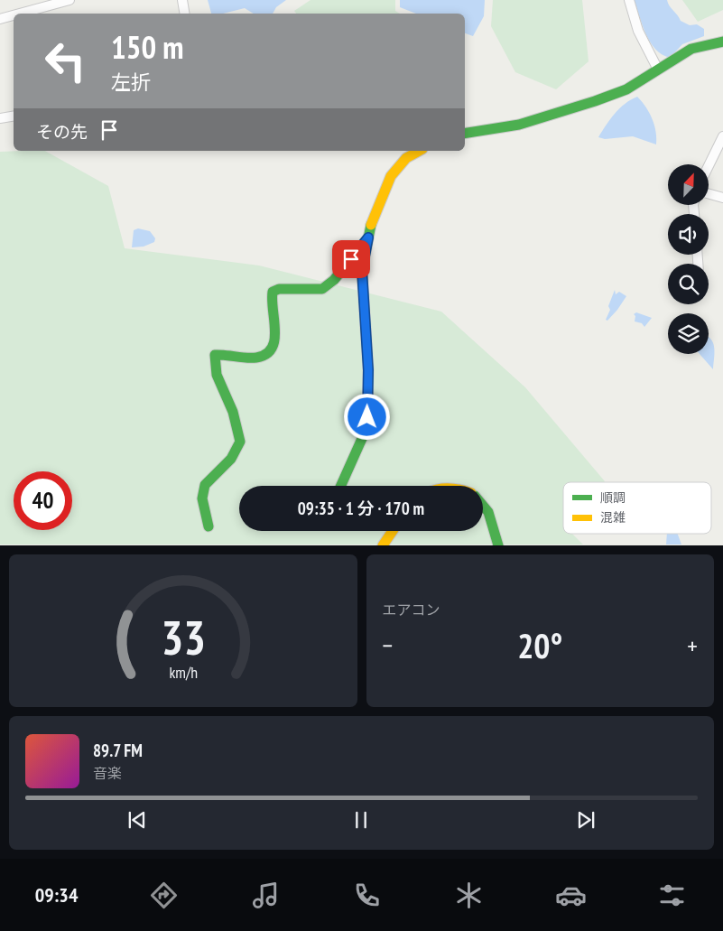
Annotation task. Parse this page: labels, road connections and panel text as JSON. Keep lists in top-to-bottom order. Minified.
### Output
{"legend":["順調","混雑"],"north":"top right","page":{"turn":["150 m","左折"],"then":"その先","limit":"40","trip":"09:35 · 1 分 · 170 m","tile":"エアコン","heat":["−","20°","+"],"song":["89.7 FM","音楽"],"tabs":"09:34","gauge":["33","km/h"]}}
